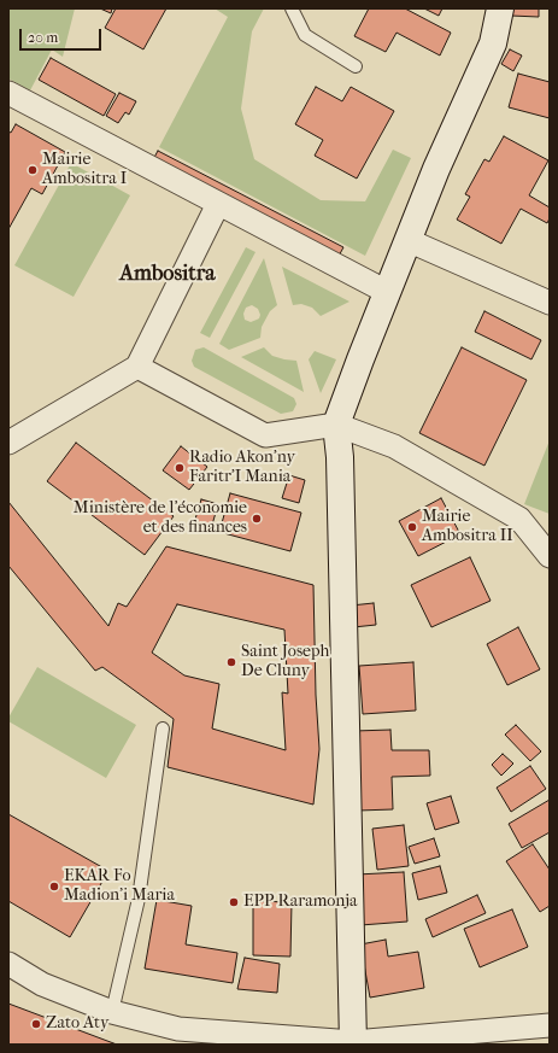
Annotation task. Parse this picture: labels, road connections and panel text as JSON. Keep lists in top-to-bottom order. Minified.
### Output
{"districts":["Ambositra"],"places":["Mairie Ambositra I","Radio Akon'ny Faritr'I Mania","Ministère de l'économie et des finances","Mairie Ambositra II","Saint Joseph De Cluny","EKAR Fo Madion'i Maria","EPP Raramonja","Zato Aty"],"scale_bar":"20 m"}
